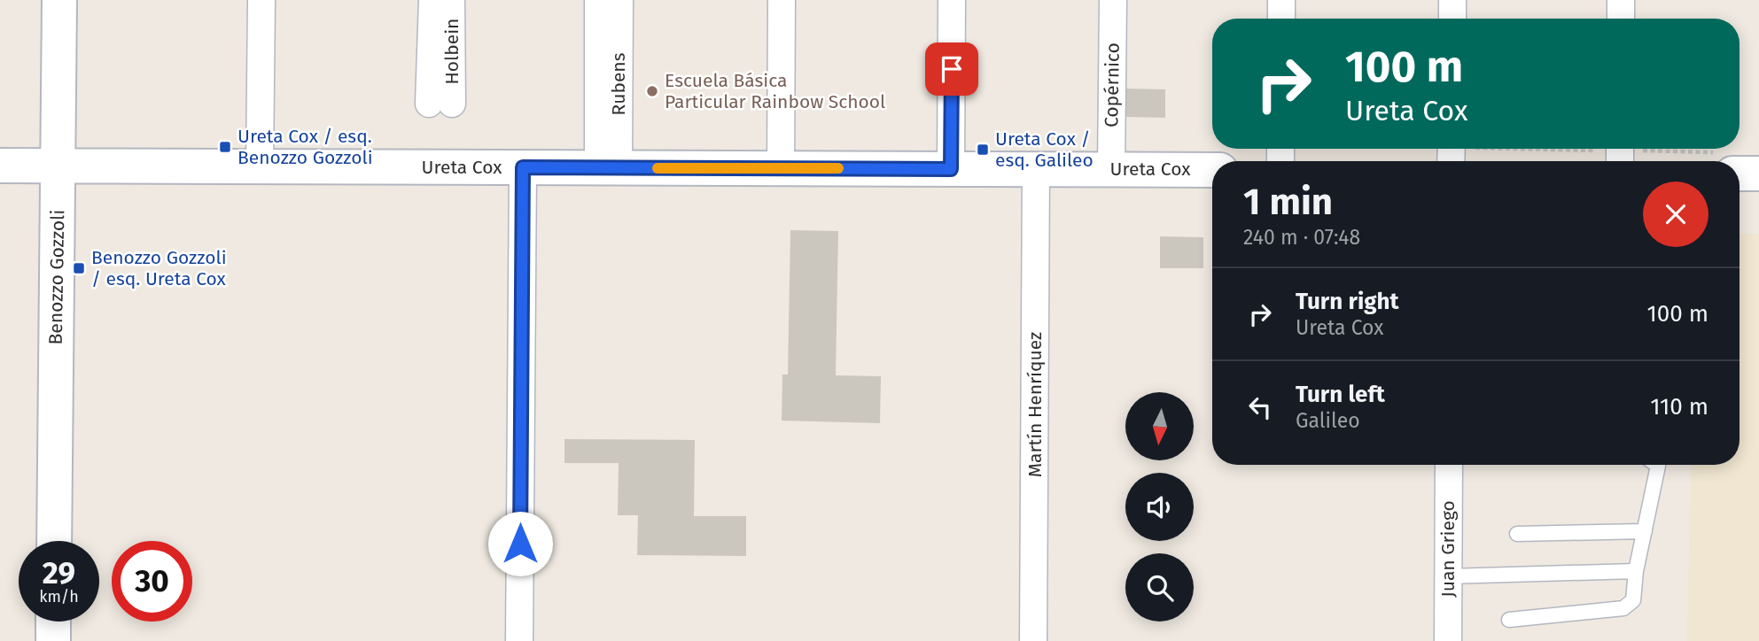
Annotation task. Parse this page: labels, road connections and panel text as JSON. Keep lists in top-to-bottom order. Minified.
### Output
{"streets":{"street":["Holbein","Rubens","Copérnico","Ureta Cox","Benozzo Gozzoli","Martín Henríquez","Juan Griego"]},"crossings":[["Rubens","Ureta Cox"],["Copérnico","Ureta Cox"],["Ureta Cox","Benozzo Gozzoli"],["Ureta Cox","Martín Henríquez"]],"places":{"other":["Escuela Básica Particular Rainbow School"],"transit":["Ureta Cox / esq. Benozzo Gozzoli","Ureta Cox / esq. Galileo","Benozzo Gozzoli / esq. Ureta Cox"]},"north":"bottom","page":{"turn":["100 m","Ureta Cox"],"heading":["1 min","240 m · 07:48"],"list":[{"name":"Turn right","note":"Ureta Cox","value":"100 m"},{"name":"Turn left","note":"Galileo","value":"110 m"}],"speed":"29 km/h","limit":"30"}}
